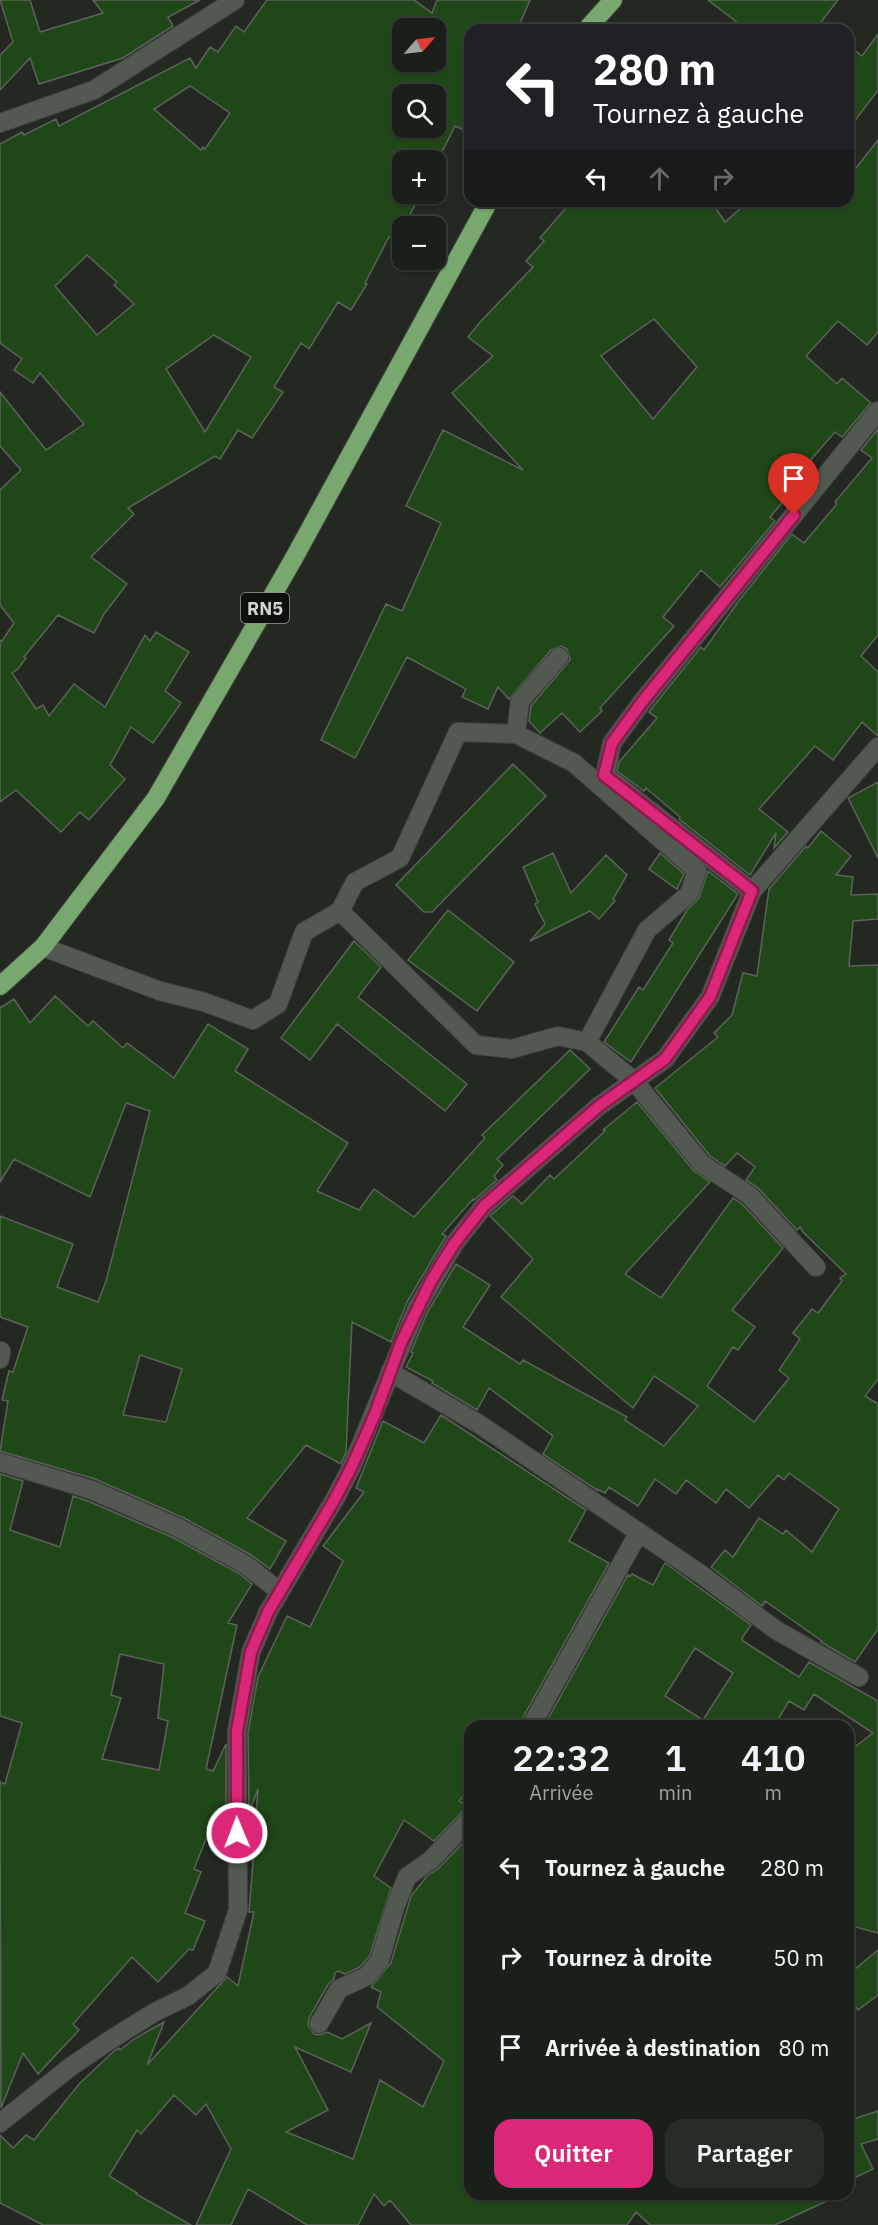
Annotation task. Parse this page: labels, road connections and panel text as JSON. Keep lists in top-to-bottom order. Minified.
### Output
{"streets":{"highway":["RN5"]},"north":"top right","page":{"map_buttons":["+","−"],"turn":["280 m","Tournez à gauche"],"eta":["22:32","Arrivée","1","min","410","m"],"list":[{"name":"Tournez à gauche","value":"280 m"},{"name":"Tournez à droite","value":"50 m"},{"name":"Arrivée à destination","value":"80 m"}],"buttons":["Quitter","Partager"]}}
